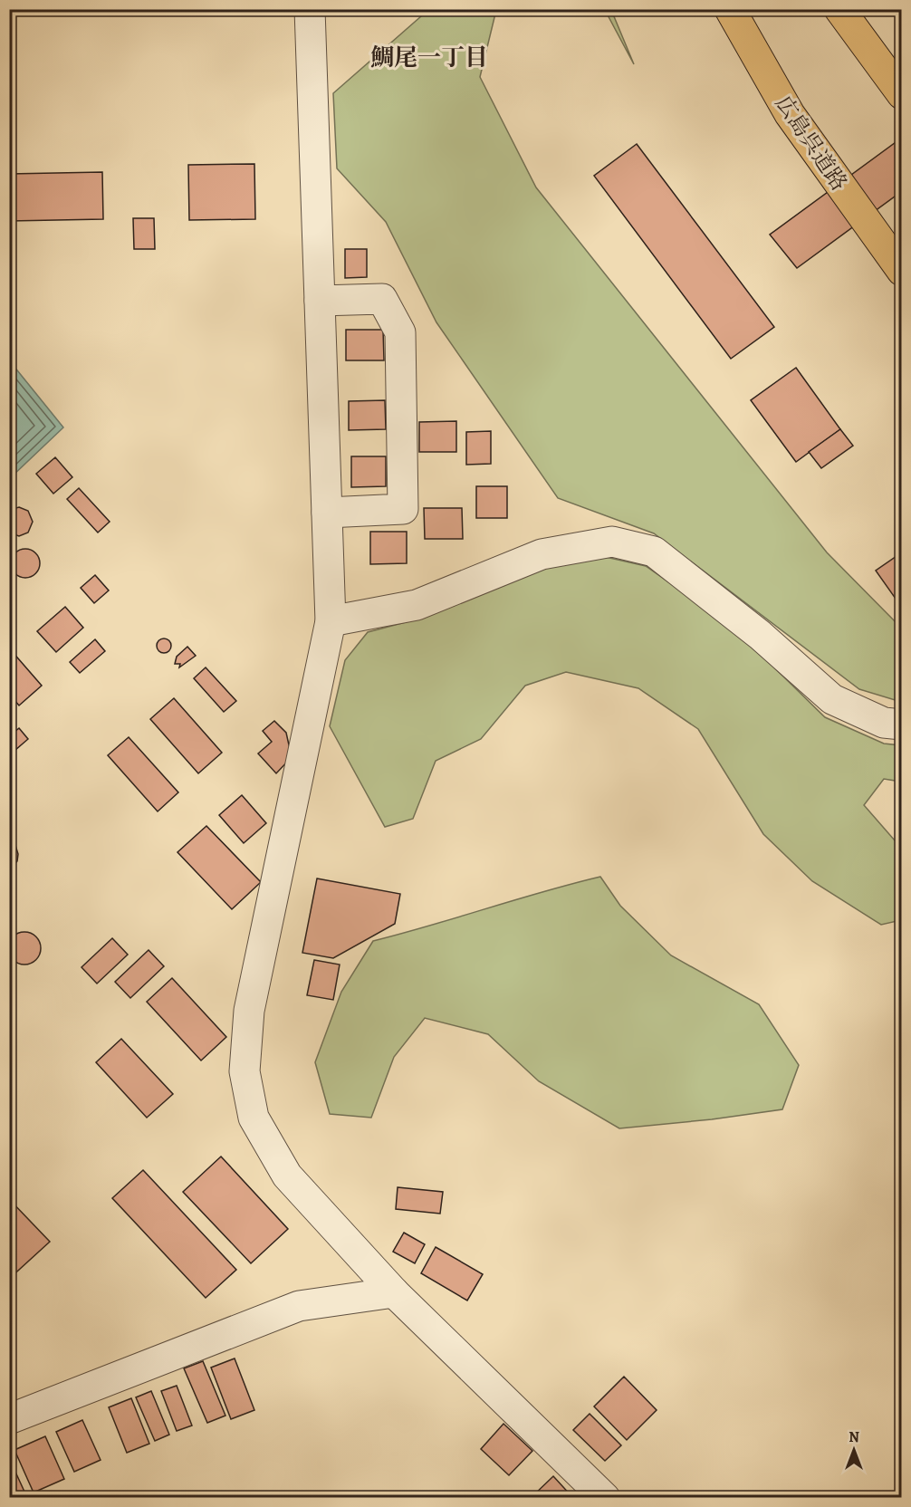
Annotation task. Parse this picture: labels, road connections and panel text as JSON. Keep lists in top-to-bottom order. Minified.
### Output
{"streets":{"highway":["広島呉道路"]},"districts":["鯛尾一丁目"],"north":"top"}
